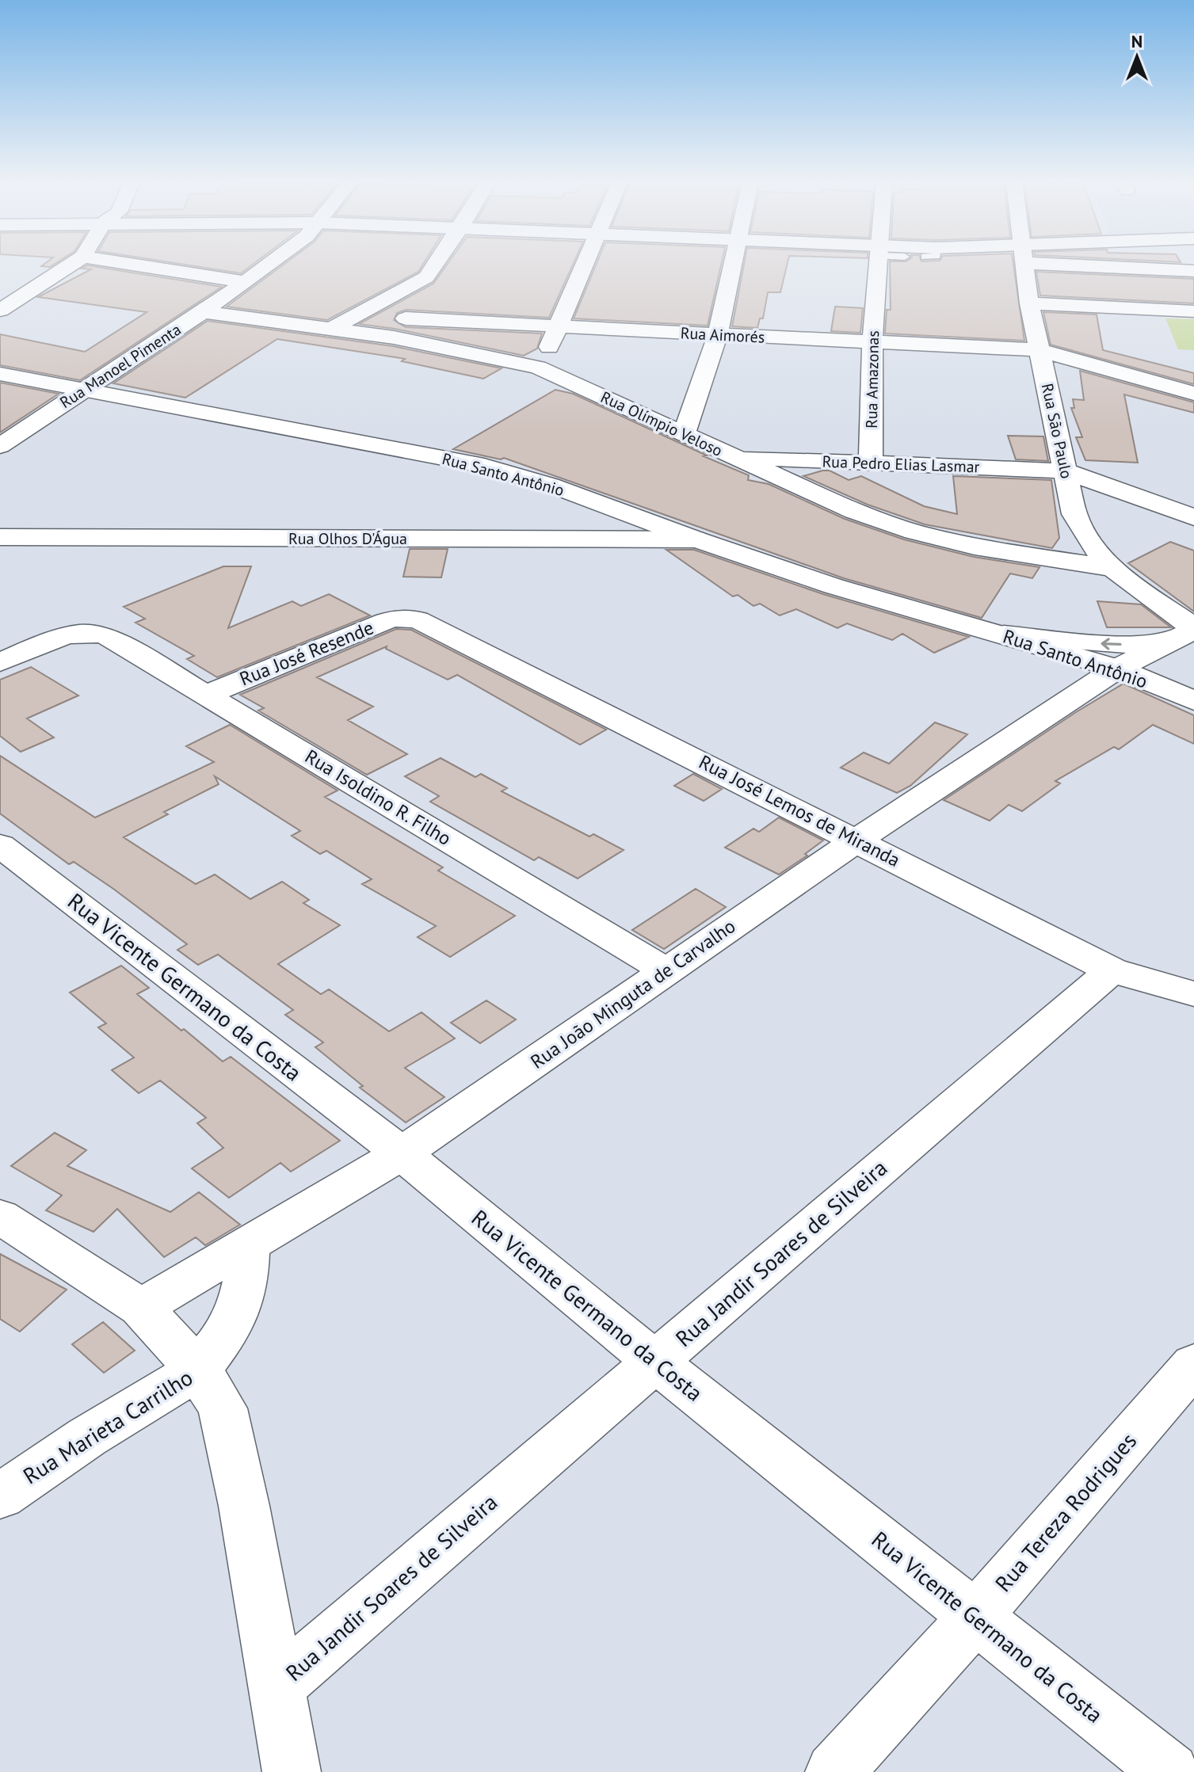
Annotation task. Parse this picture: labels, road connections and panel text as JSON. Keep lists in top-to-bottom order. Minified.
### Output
{"streets":{"street":["Rua Aimorés","Rua Manoel Pimenta","Rua Amazonas","Rua Olímpio Veloso","Rua São Paulo","Rua Pedro Elias Lasmar","Rua Santo Antônio","Rua Olhos D'Água","Rua José Resende","Rua Isoldino R. Filho","Rua José Lemos de Miranda","Rua Vicente Germano da Costa","Rua João Minguta de Carvalho","Rua Jandir Soares de Silveira","Rua Marieta Carrilho","Rua Tereza Rodrigues"]},"crossings":[["Rua Aimorés","Rua Amazonas"],["Rua Aimorés","Rua Olímpio Veloso"],["Rua Aimorés","Rua São Paulo"],["Rua Manoel Pimenta","Rua Olímpio Veloso"],["Rua Manoel Pimenta","Rua Santo Antônio"],["Rua Amazonas","Rua Pedro Elias Lasmar"],["Rua Olímpio Veloso","Rua São Paulo"],["Rua Olímpio Veloso","Rua Pedro Elias Lasmar"],["Rua São Paulo","Rua Pedro Elias Lasmar"],["Rua São Paulo","Rua Santo Antônio"],["Rua São Paulo","Rua João Minguta de Carvalho"],["Rua Santo Antônio","Rua Olhos D'Água"],["Rua Santo Antônio","Rua João Minguta de Carvalho"],["Rua José Resende","Rua Isoldino R. Filho"],["Rua José Resende","Rua José Lemos de Miranda"],["Rua Isoldino R. Filho","Rua João Minguta de Carvalho"],["Rua José Lemos de Miranda","Rua João Minguta de Carvalho"],["Rua José Lemos de Miranda","Rua Jandir Soares de Silveira"],["Rua Vicente Germano da Costa","Rua João Minguta de Carvalho"],["Rua Vicente Germano da Costa","Rua Jandir Soares de Silveira"],["Rua Vicente Germano da Costa","Rua Tereza Rodrigues"],["Rua João Minguta de Carvalho","Rua Marieta Carrilho"]],"north":"top"}
